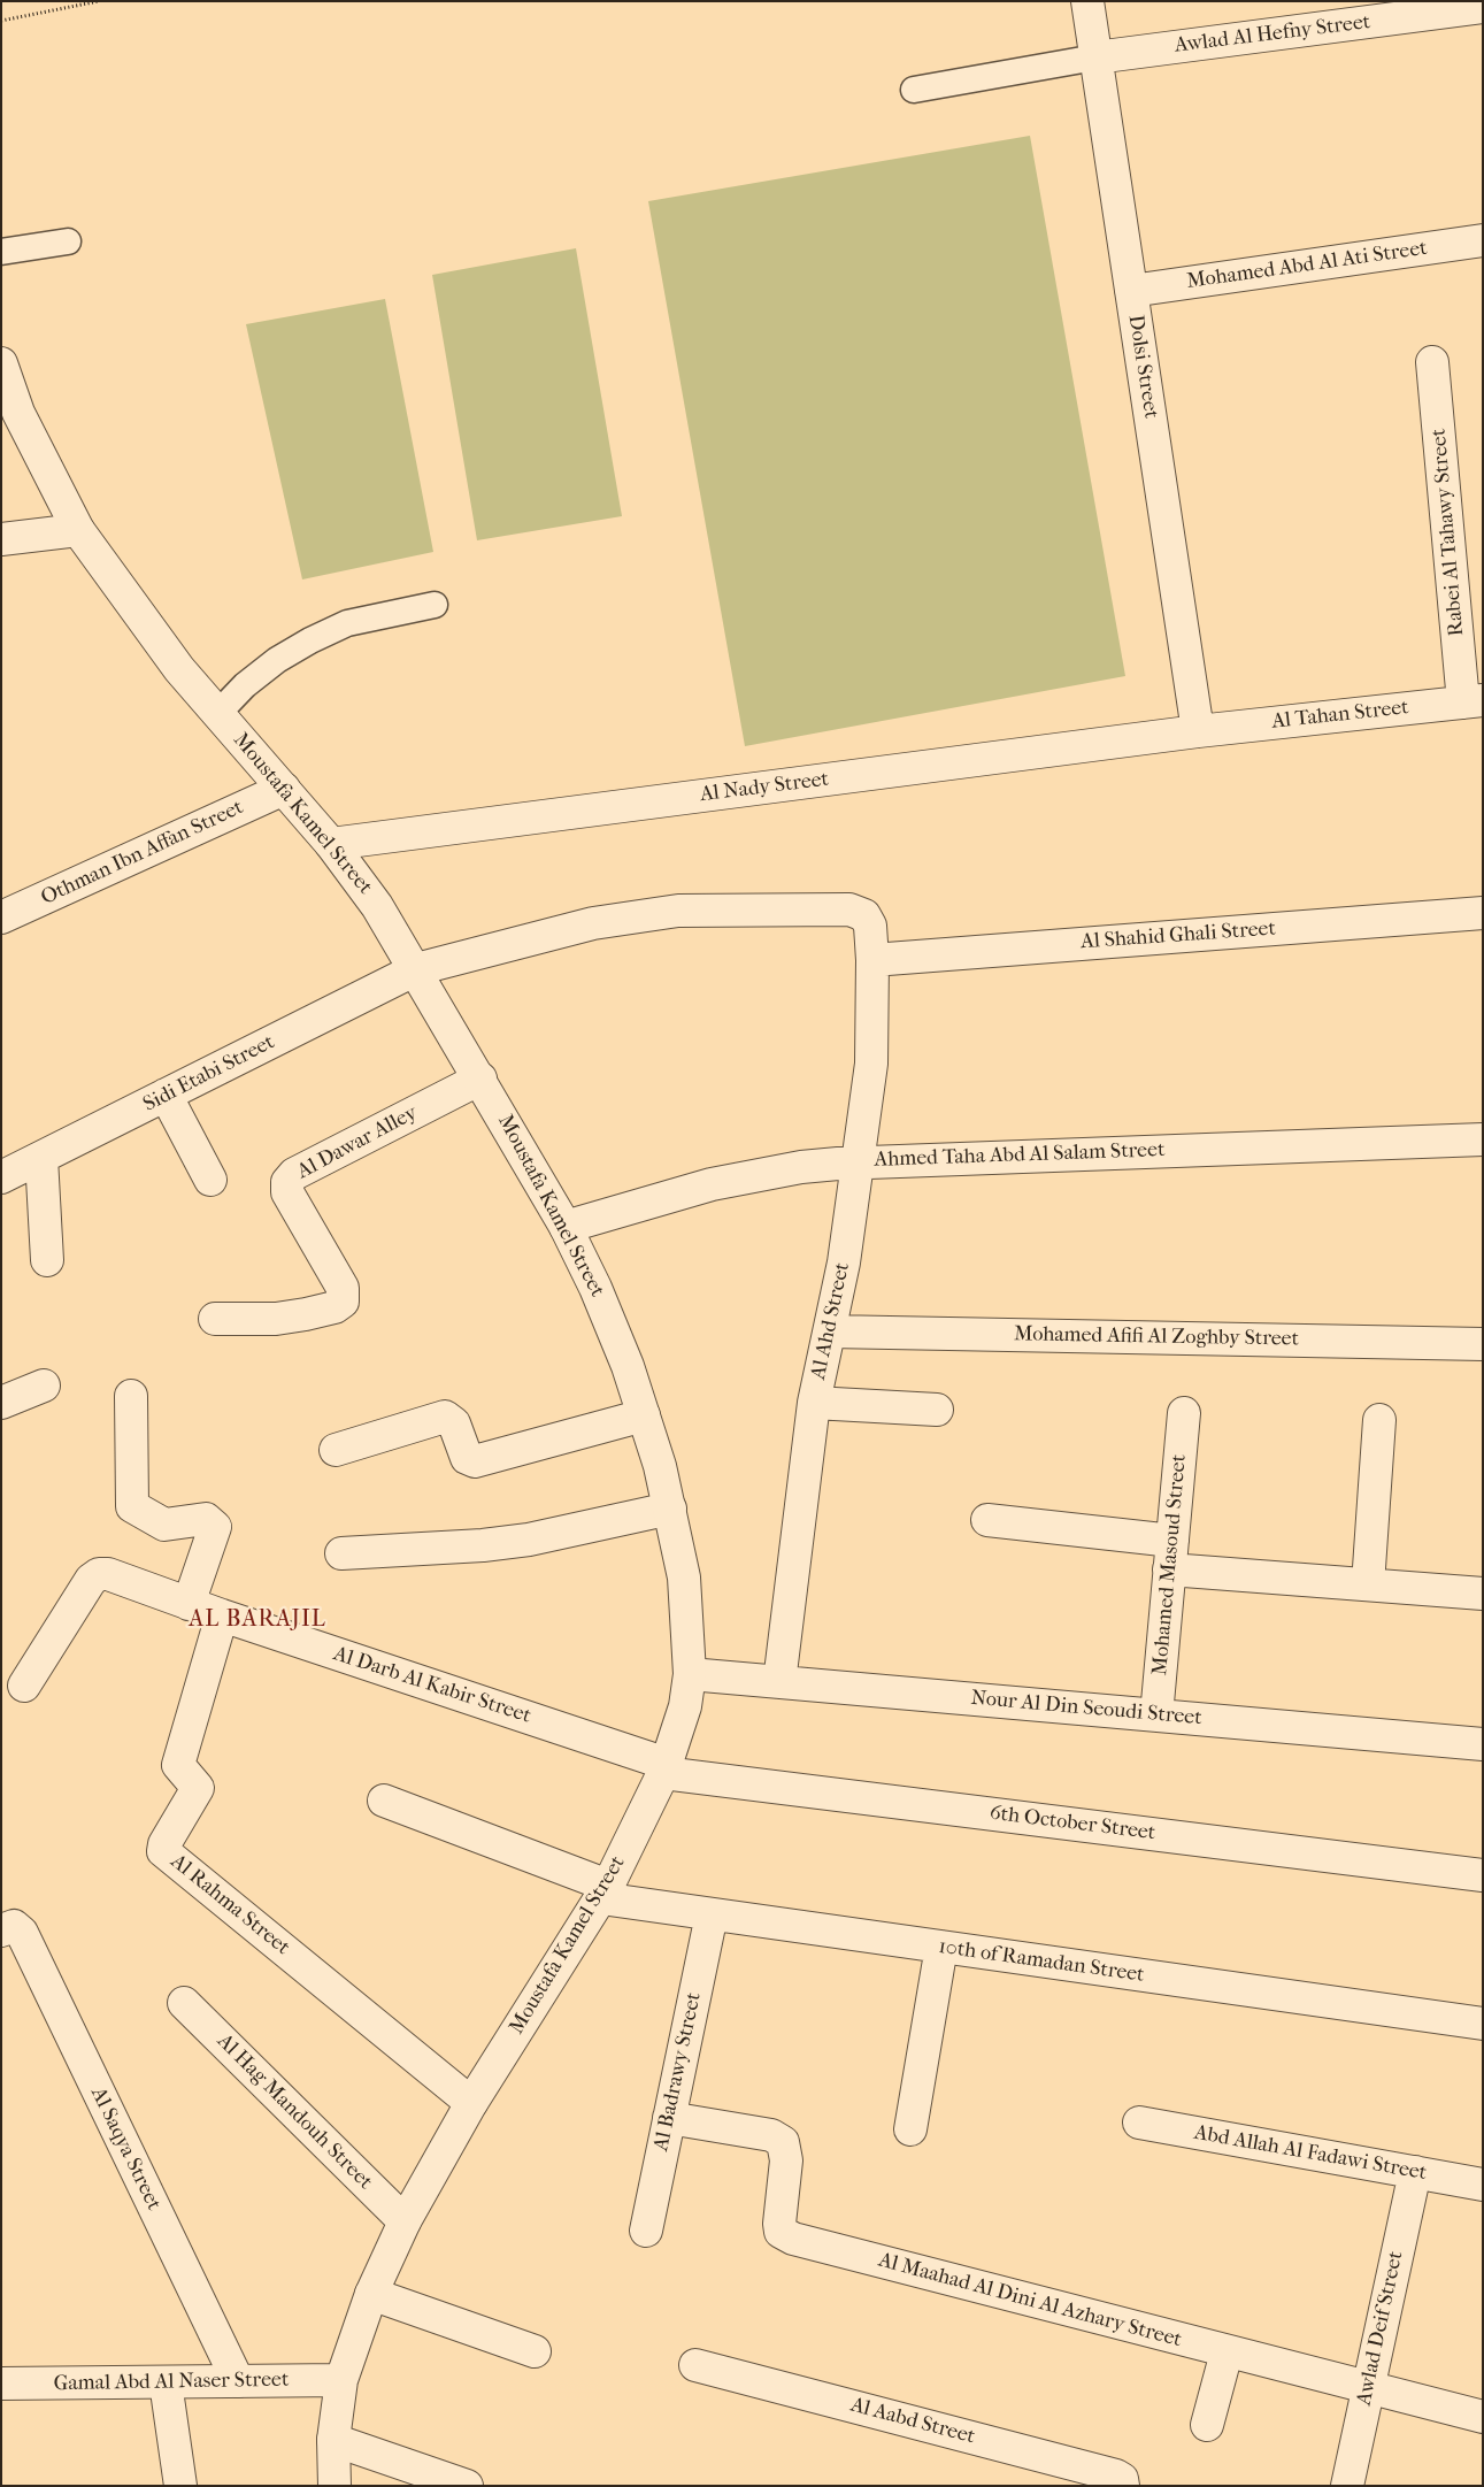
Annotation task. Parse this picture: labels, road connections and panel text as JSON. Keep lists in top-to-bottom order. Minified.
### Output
{"streets":{"street":["Awlad Al Hefny Street","Mohamed Abd Al Ati Street","Dolsi Street","Rabei Al Tahawy Street","Al Tahan Street","Al Nady Street","Moustafa Kamel Street","Othman Ibn Affan Street","Al Shahid Ghali Street","Sidi Etabi Street","Al Dawar Alley","Ahmed Taha Abd Al Salam Street","Al Ahd Street","Mohamed Afifi Al Zoghby Street","Mohamed Masoud Street","Al Darb Al Kabir Street","Nour Al Din Seoudi Street","6th October Street","Al Rahma Street","10th of Ramadan Street","Al Badrawy Street","Al Hag Mandouh Street","Al Saqya Street","Abd Allah Al Fadawi Street","Al Maahad Al Dini Al Azhary Street","Awlad Deif Street","Gamal Abd Al Naser Street","Al Aabd Street"]},"crossings":[["Awlad Al Hefny Street","Dolsi Street"],["Mohamed Abd Al Ati Street","Dolsi Street"],["Dolsi Street","Al Tahan Street"],["Dolsi Street","Al Nady Street"],["Rabei Al Tahawy Street","Al Tahan Street"],["Al Tahan Street","Al Nady Street"],["Al Nady Street","Moustafa Kamel Street"],["Moustafa Kamel Street","Othman Ibn Affan Street"],["Moustafa Kamel Street","Sidi Etabi Street"],["Moustafa Kamel Street","Al Dawar Alley"],["Moustafa Kamel Street","Ahmed Taha Abd Al Salam Street"],["Moustafa Kamel Street","Al Darb Al Kabir Street"],["Moustafa Kamel Street","Nour Al Din Seoudi Street"],["Moustafa Kamel Street","6th October Street"],["Moustafa Kamel Street","Al Rahma Street"],["Moustafa Kamel Street","10th of Ramadan Street"],["Moustafa Kamel Street","Al Hag Mandouh Street"],["Moustafa Kamel Street","Gamal Abd Al Naser Street"],["Al Shahid Ghali Street","Sidi Etabi Street"],["Al Shahid Ghali Street","Al Ahd Street"],["Sidi Etabi Street","Al Ahd Street"],["Ahmed Taha Abd Al Salam Street","Al Ahd Street"],["Al Ahd Street","Mohamed Afifi Al Zoghby Street"],["Al Ahd Street","Nour Al Din Seoudi Street"],["Mohamed Masoud Street","Nour Al Din Seoudi Street"],["Al Darb Al Kabir Street","6th October Street"],["Al Darb Al Kabir Street","Al Rahma Street"],["10th of Ramadan Street","Al Badrawy Street"],["Al Badrawy Street","Al Maahad Al Dini Al Azhary Street"],["Al Saqya Street","Gamal Abd Al Naser Street"],["Abd Allah Al Fadawi Street","Awlad Deif Street"],["Al Maahad Al Dini Al Azhary Street","Awlad Deif Street"]],"districts":["AL BARAJIL"]}
